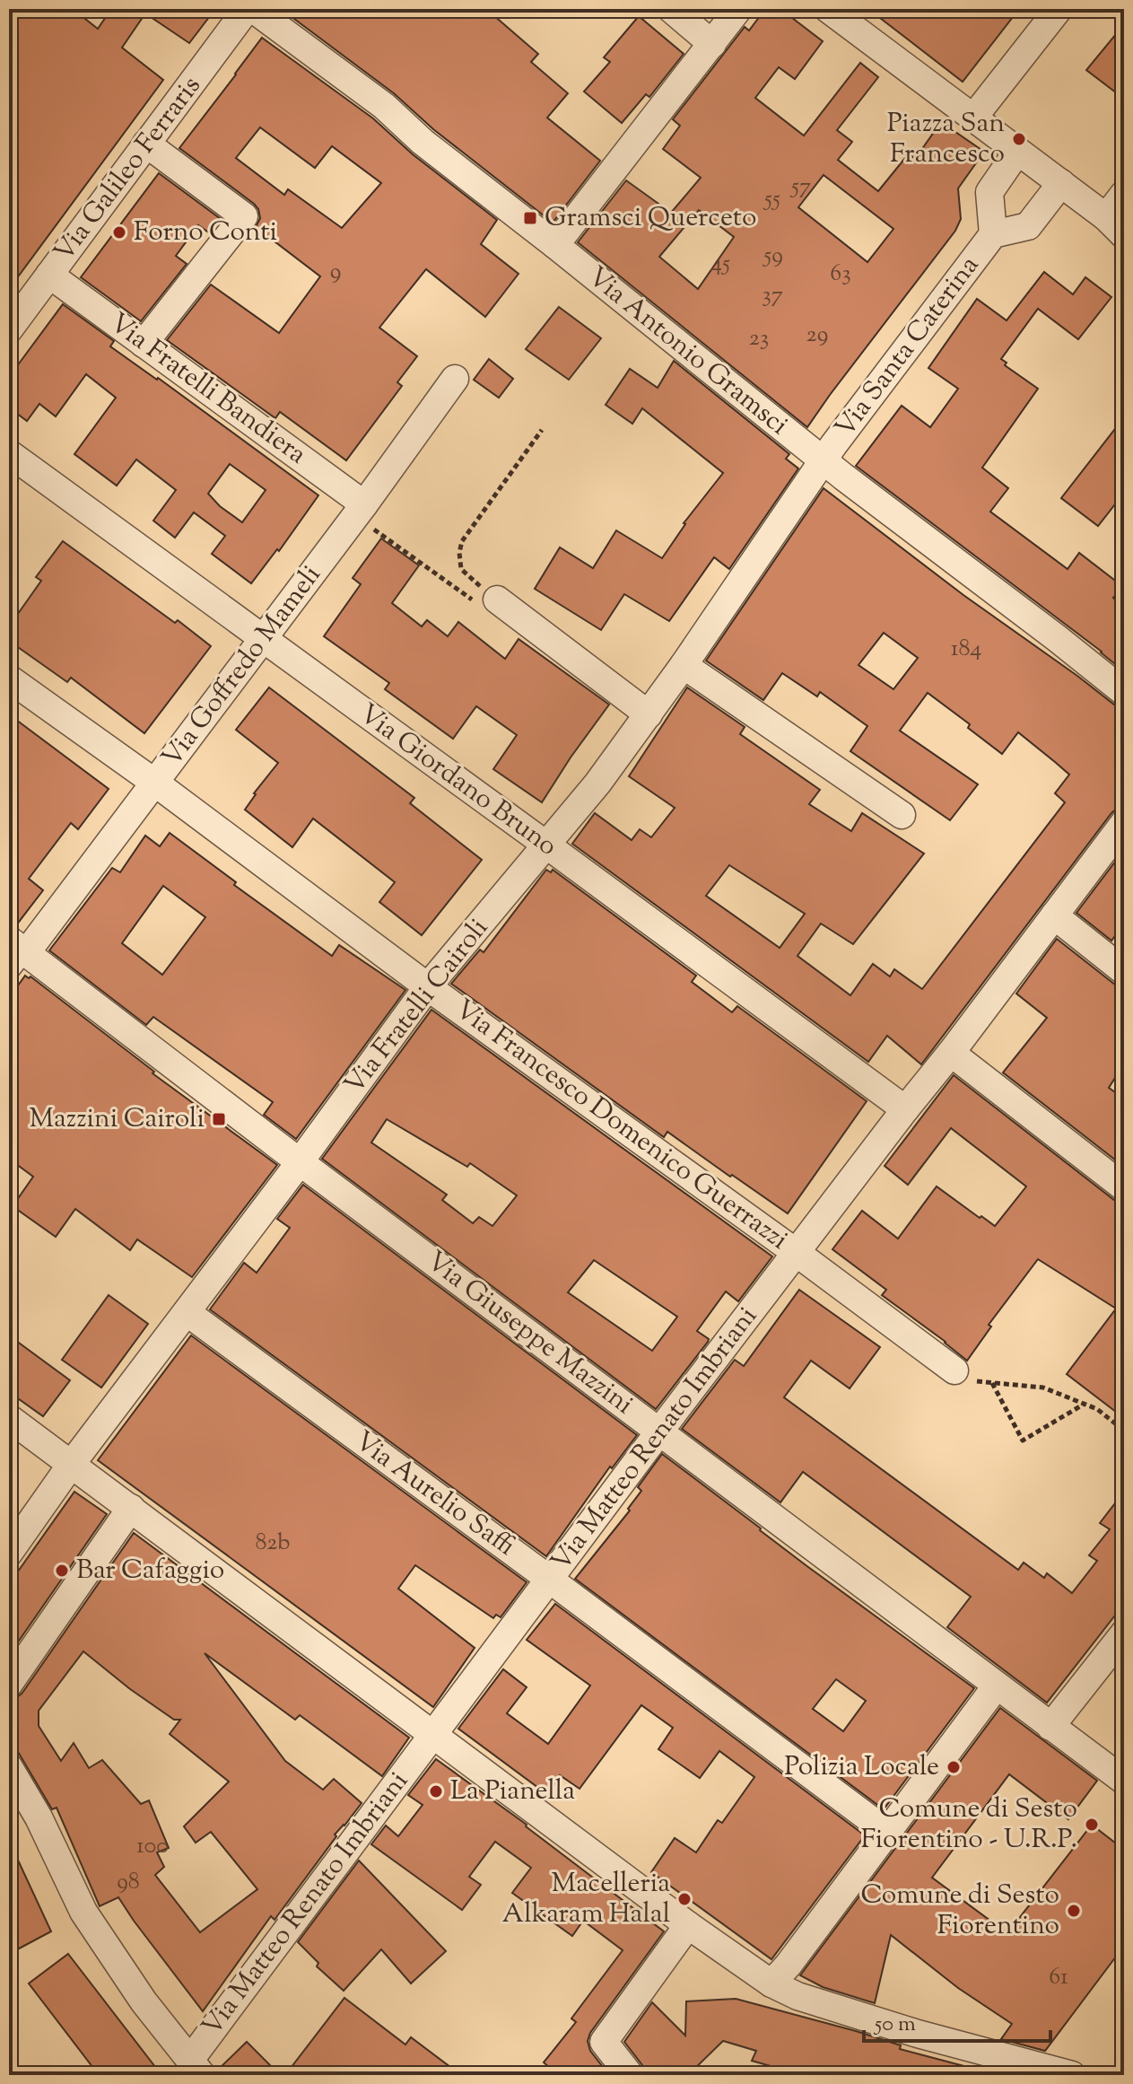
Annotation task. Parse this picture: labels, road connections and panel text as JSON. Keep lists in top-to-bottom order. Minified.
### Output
{"streets":{"street":["Via Galileo Ferraris","Via Santa Caterina","Via Antonio Gramsci","Via Fratelli Bandiera","Via Goffredo Mameli","Via Giordano Bruno","Via Fratelli Cairoli","Via Francesco Domenico Guerrazzi","Via Giuseppe Mazzini","Via Matteo Renato Imbriani","Via Aurelio Saffi"]},"crossings":[["Via Galileo Ferraris","Via Fratelli Bandiera"],["Via Santa Caterina","Via Antonio Gramsci"],["Via Santa Caterina","Via Fratelli Cairoli"],["Via Antonio Gramsci","Via Fratelli Cairoli"],["Via Fratelli Bandiera","Via Goffredo Mameli"],["Via Goffredo Mameli","Via Giordano Bruno"],["Via Goffredo Mameli","Via Francesco Domenico Guerrazzi"],["Via Goffredo Mameli","Via Giuseppe Mazzini"],["Via Giordano Bruno","Via Fratelli Cairoli"],["Via Giordano Bruno","Via Matteo Renato Imbriani"],["Via Fratelli Cairoli","Via Francesco Domenico Guerrazzi"],["Via Fratelli Cairoli","Via Giuseppe Mazzini"],["Via Fratelli Cairoli","Via Aurelio Saffi"],["Via Francesco Domenico Guerrazzi","Via Matteo Renato Imbriani"],["Via Giuseppe Mazzini","Via Matteo Renato Imbriani"],["Via Matteo Renato Imbriani","Via Aurelio Saffi"]],"places":{"other":["Piazza San Francesco","Forno Conti","Bar Cafaggio","Polizia Locale","La Pianella","Comune di Sesto Fiorentino - U.R.P.","Macelleria Alkaram Halal","Comune di Sesto Fiorentino"],"transit":["Gramsci Querceto","Mazzini Cairoli"]},"house_numbers":["57","55","59","45","9","63","37","29","23","184","82b","100","98","61"],"scale_bar":"50 m"}
